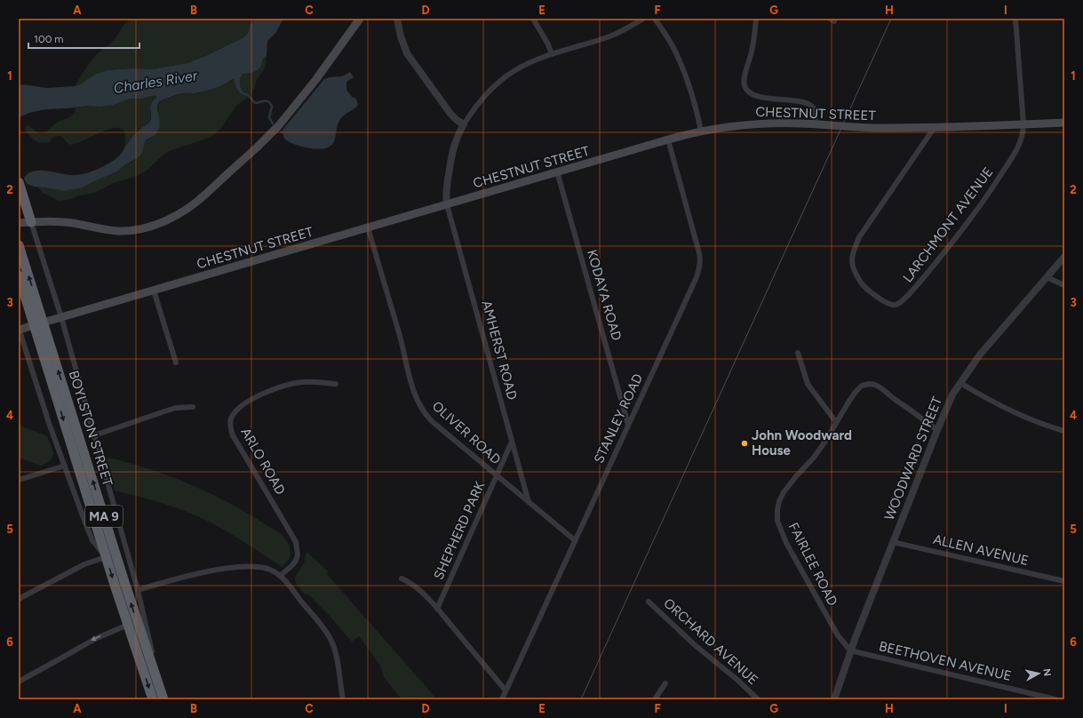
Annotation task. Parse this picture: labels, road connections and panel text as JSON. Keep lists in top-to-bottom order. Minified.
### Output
{"streets":{"highway":["BOYLSTON STREET","MA 9"],"main road":["CHESTNUT STREET"],"street":["LARCHMONT AVENUE","KODAYA ROAD","AMHERST ROAD","STANLEY ROAD","OLIVER ROAD","WOODWARD STREET","ARLO ROAD","SHEPHERD PARK","ALLEN AVENUE","FAIRLEE ROAD","ORCHARD AVENUE","BEETHOVEN AVENUE"]},"crossings":[["CHESTNUT STREET","LARCHMONT AVENUE"],["CHESTNUT STREET","KODAYA ROAD"],["CHESTNUT STREET","AMHERST ROAD"],["CHESTNUT STREET","STANLEY ROAD"],["CHESTNUT STREET","OLIVER ROAD"],["KODAYA ROAD","STANLEY ROAD"],["AMHERST ROAD","OLIVER ROAD"],["AMHERST ROAD","SHEPHERD PARK"],["STANLEY ROAD","OLIVER ROAD"],["OLIVER ROAD","SHEPHERD PARK"],["WOODWARD STREET","ALLEN AVENUE"],["WOODWARD STREET","FAIRLEE ROAD"],["WOODWARD STREET","BEETHOVEN AVENUE"],["FAIRLEE ROAD","BEETHOVEN AVENUE"]],"water":["Charles River"],"places":["John Woodward House"],"scale_bar":"100 m","north":"right","grid":{"columns":["A","B","C","D","E","F","G","H","I"],"rows":["1","2","3","4","5","6"]}}
